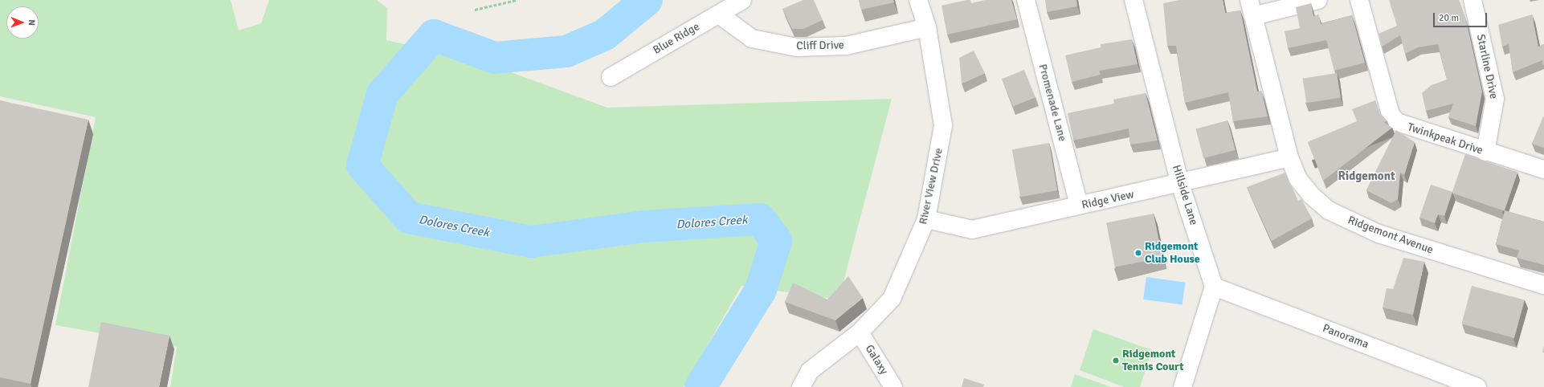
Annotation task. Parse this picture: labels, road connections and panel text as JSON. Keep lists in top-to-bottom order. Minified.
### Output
{"streets":{"street":["Blue Ridge","Cliff Drive","Starline Drive","Promenade Lane","Twinkpeak Drive","River View Drive","Hillside Lane","Ridge View","Ridgemont Avenue","Panorama","Galaxy"]},"crossings":[["Blue Ridge","Cliff Drive"],["Cliff Drive","River View Drive"],["Starline Drive","Twinkpeak Drive"],["Promenade Lane","Ridge View"],["River View Drive","Ridge View"],["River View Drive","Galaxy"],["Hillside Lane","Ridge View"],["Hillside Lane","Panorama"],["Ridge View","Ridgemont Avenue"]],"districts":["Ridgemont"],"water":["Dolores Creek"],"places":["Ridgemont Club House","Ridgemont Tennis Court"],"scale_bar":"20 m","north":"right"}
